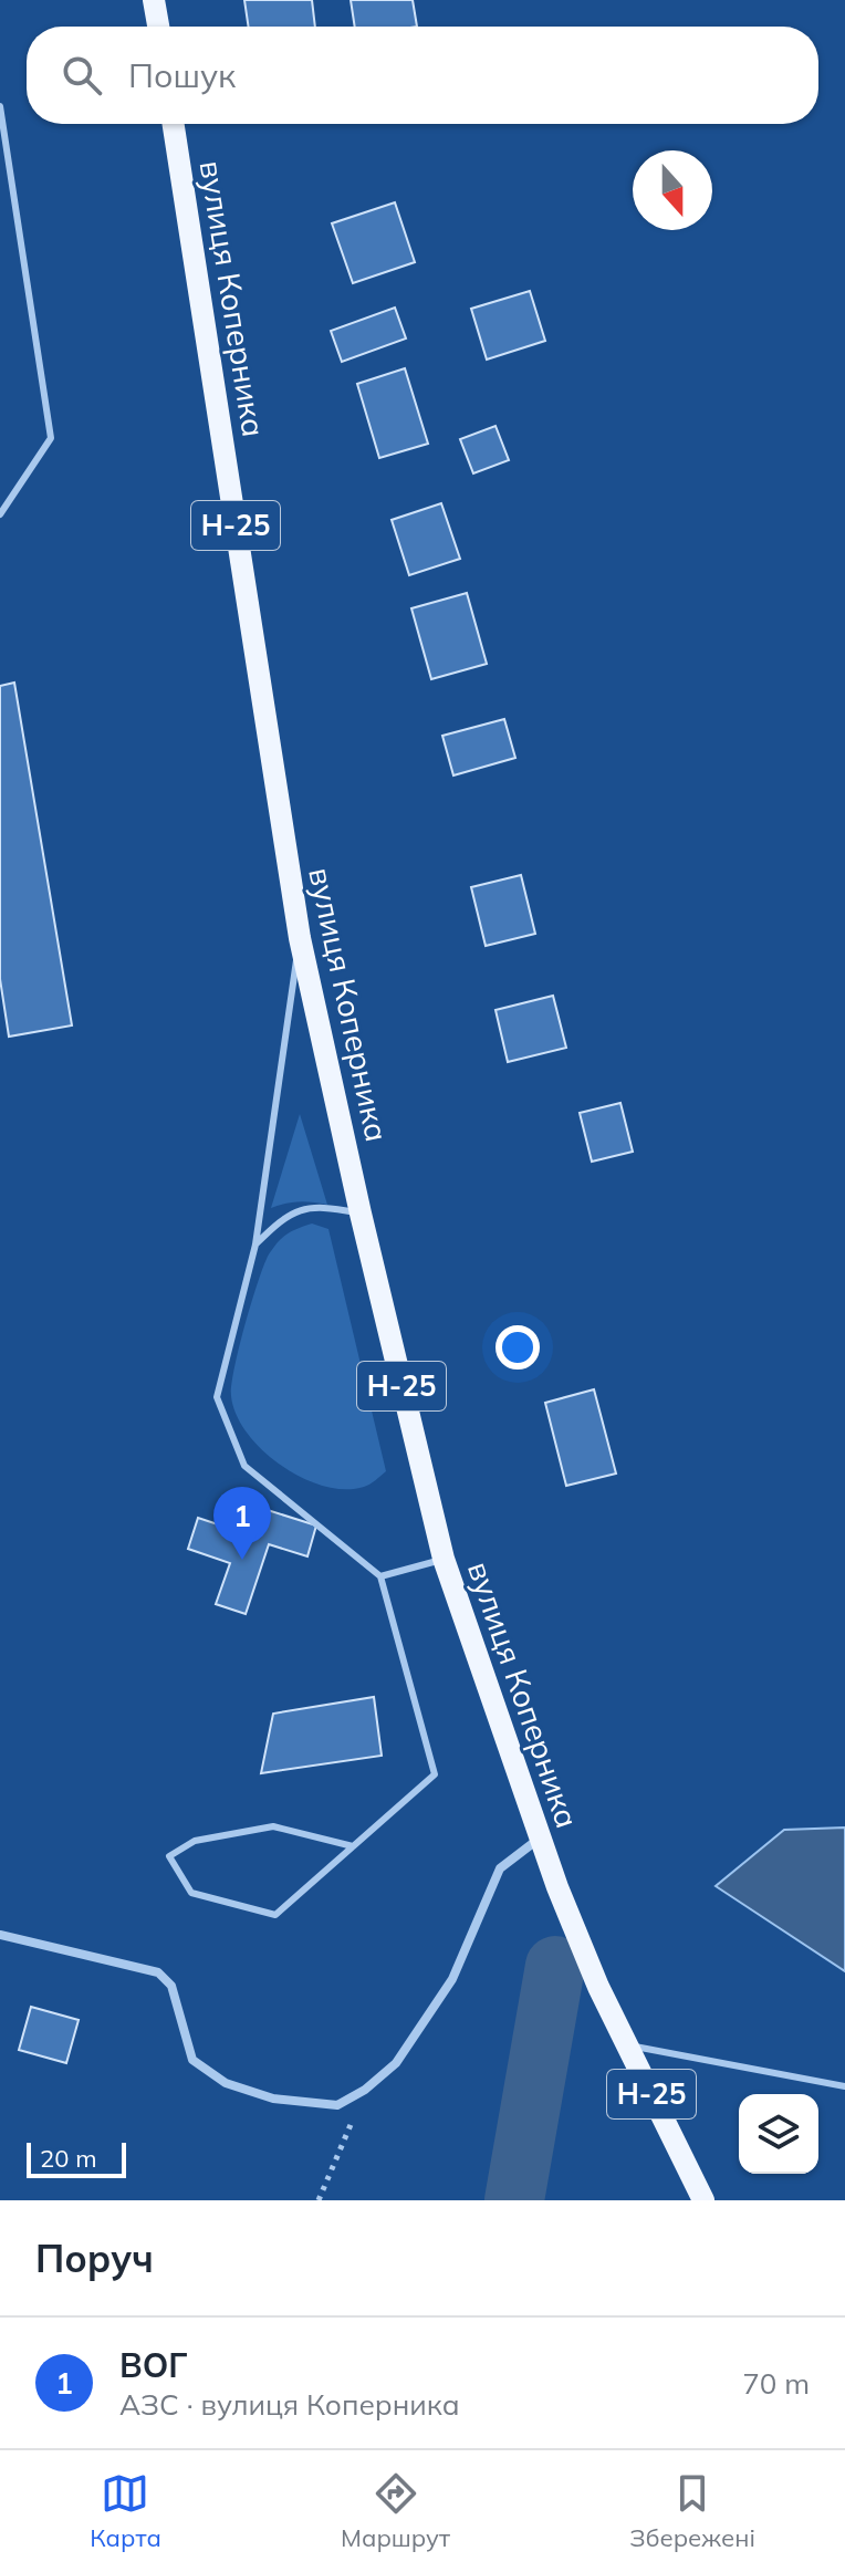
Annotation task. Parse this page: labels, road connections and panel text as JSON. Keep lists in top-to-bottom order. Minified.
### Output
{"streets":{"main road":["вулиця Коперника","Н-25"]},"crossings":[["вулиця Коперника","Н-25"]],"scale_bar":"20 m","north":"bottom","page":{"search":"Пошук","pins":"1","scale":"20 m","heading":"Поруч","list":[{"mark":"1","name":"ВОГ","note":"АЗС · вулиця Коперника","value":"70 m"}],"nav":["Карта","Маршрут","Збережені"]}}
